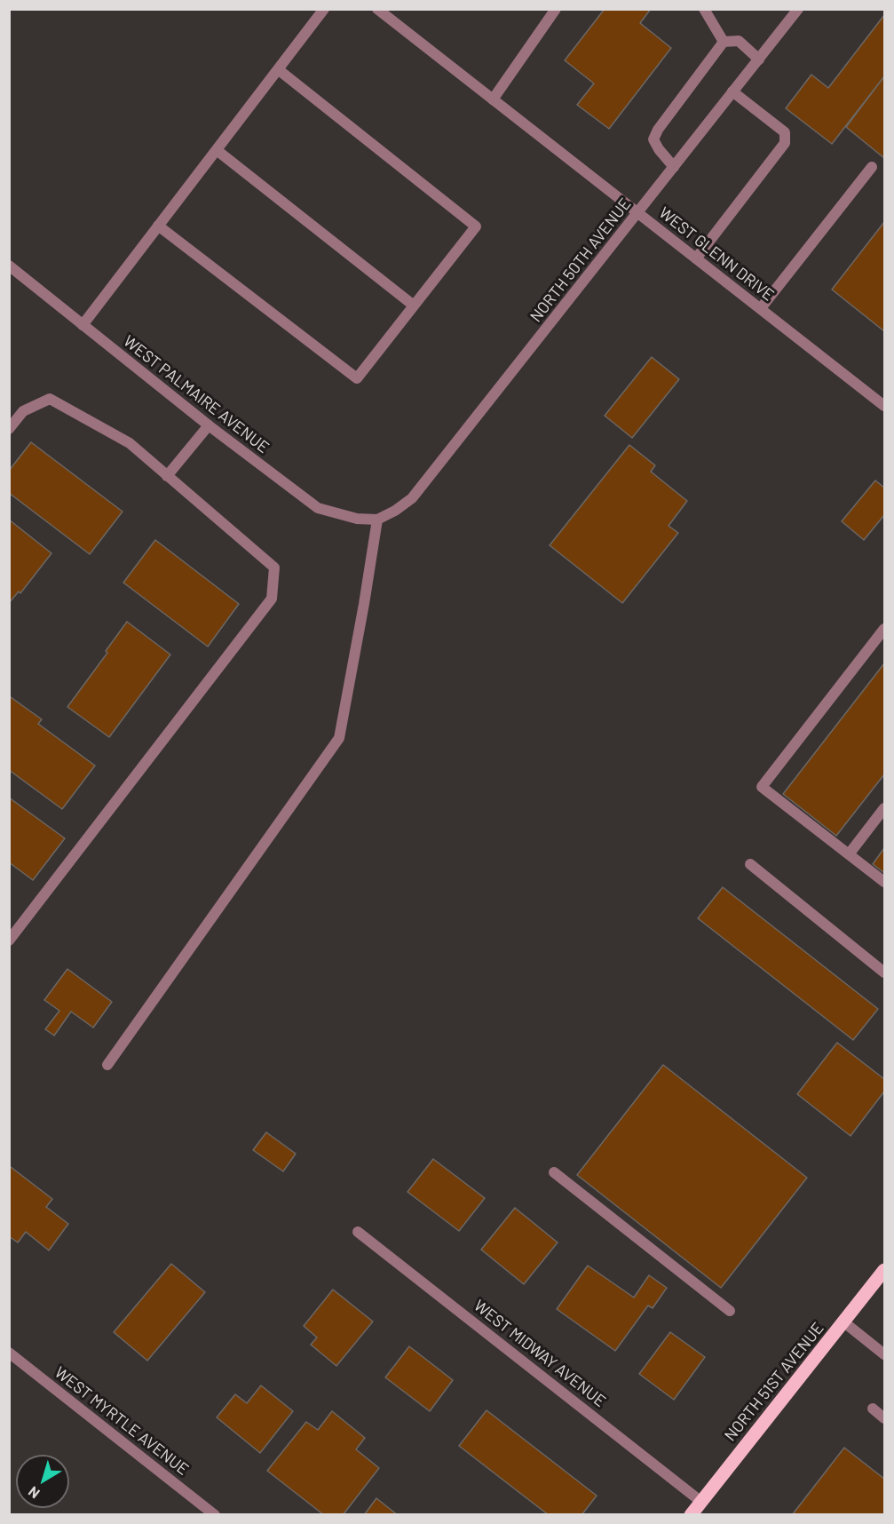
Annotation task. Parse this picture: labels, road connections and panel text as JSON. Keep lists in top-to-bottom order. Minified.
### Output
{"streets":{"main road":["NORTH 51ST AVENUE"],"street":["WEST GLENN DRIVE","NORTH 50TH AVENUE","WEST PALMAIRE AVENUE","WEST MIDWAY AVENUE","WEST MYRTLE AVENUE"]},"crossings":[["WEST GLENN DRIVE","NORTH 50TH AVENUE"],["NORTH 50TH AVENUE","WEST PALMAIRE AVENUE"],["WEST MIDWAY AVENUE","NORTH 51ST AVENUE"]],"north":"bottom left"}
